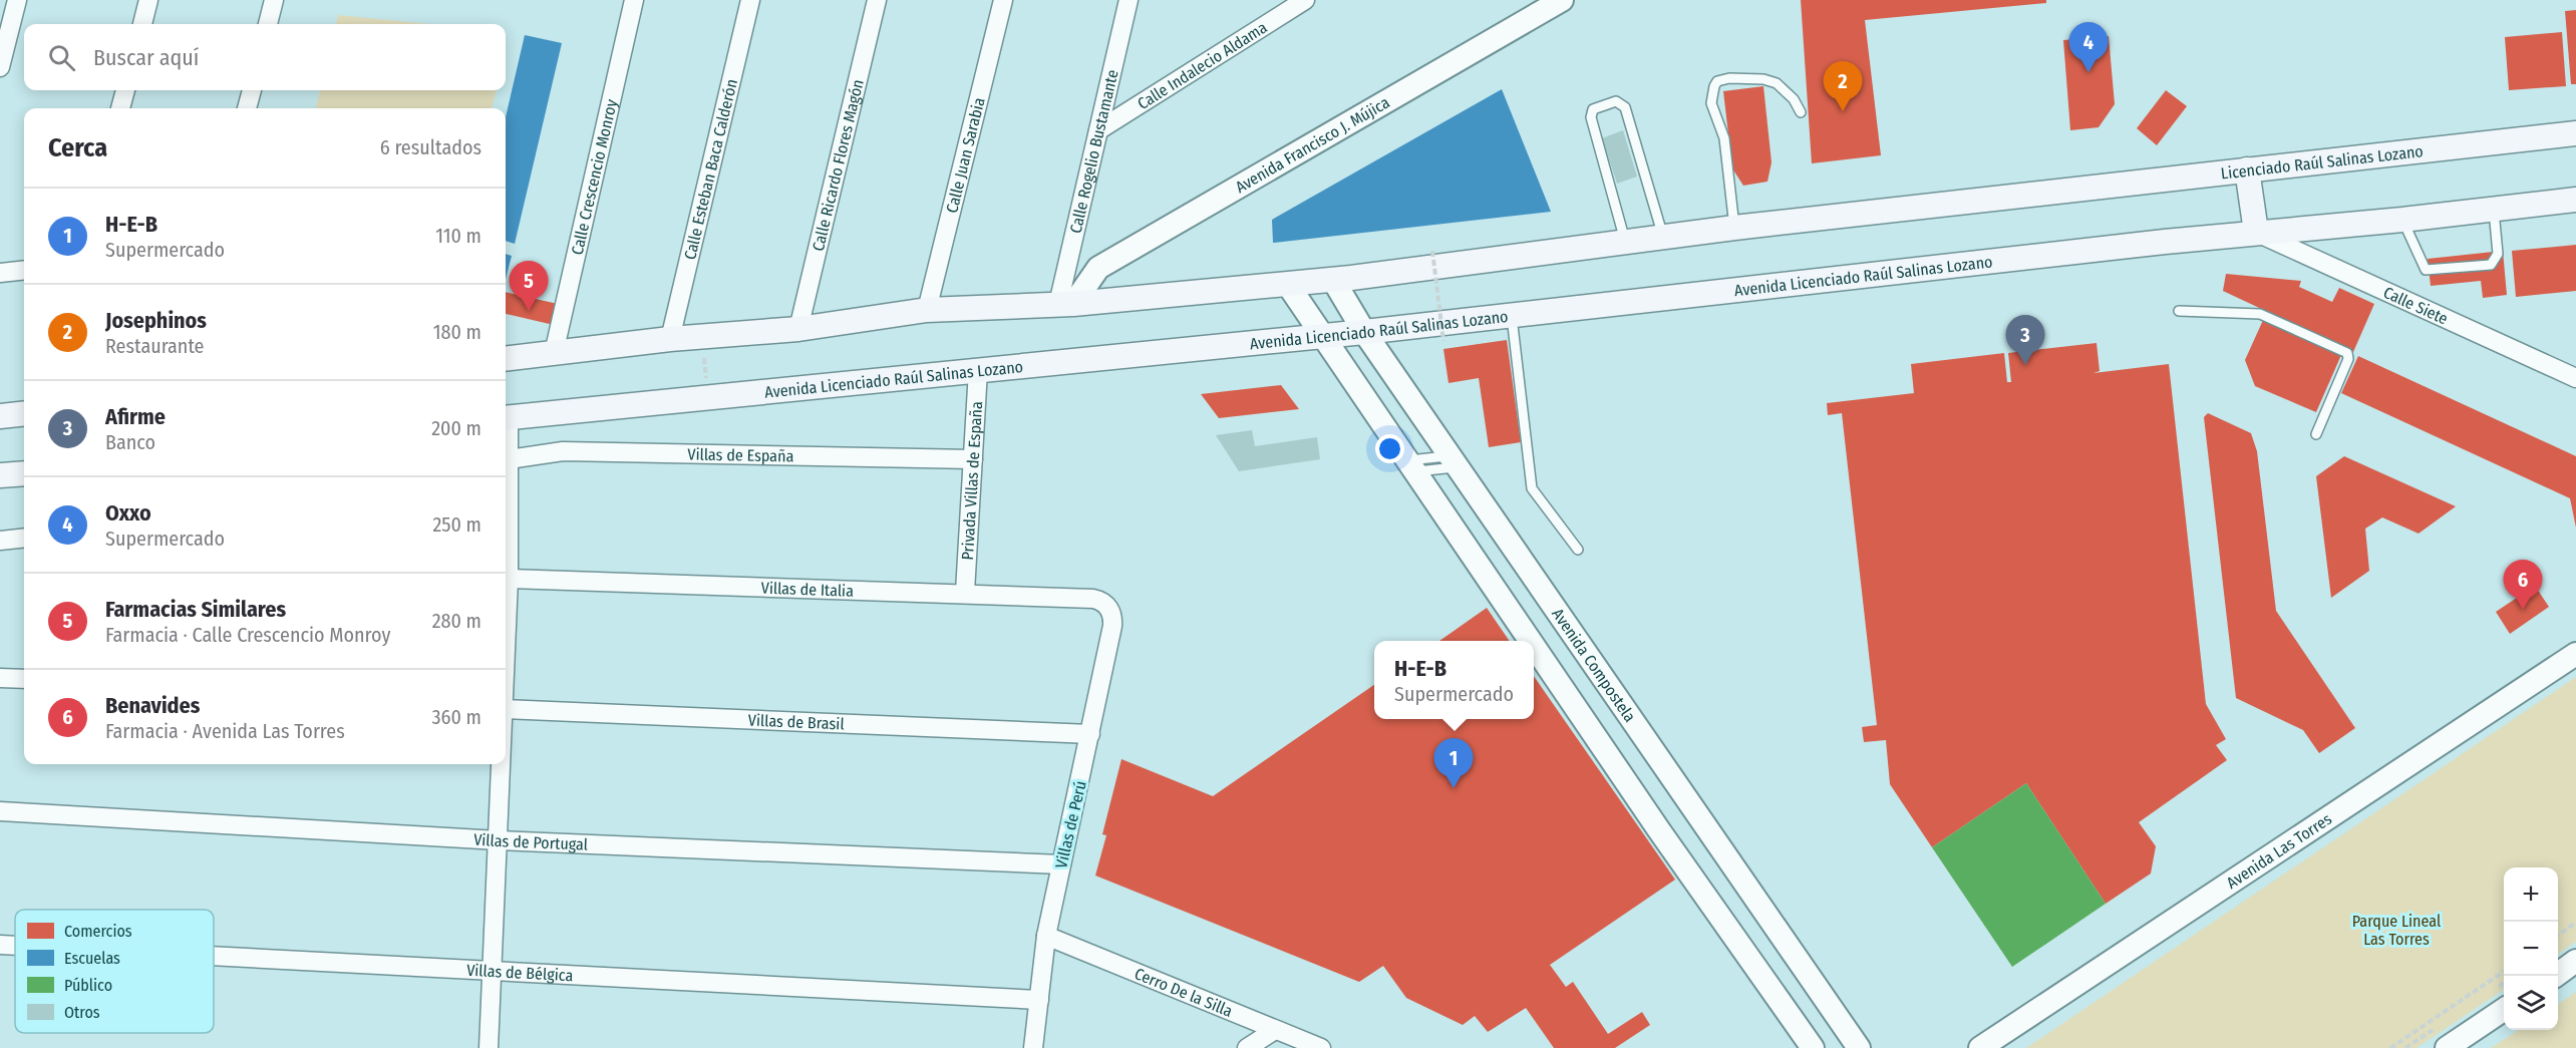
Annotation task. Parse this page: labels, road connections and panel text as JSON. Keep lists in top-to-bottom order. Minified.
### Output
{"streets":{"main road":["Licenciado Raúl Salinas Lozano","Avenida Licenciado Raúl Salinas Lozano"],"street":["Calle Indalecio Aldama","Avenida Francisco J. Mújica","Calle Rogelio Bustamante","Calle Juan Sarabia","Calle Ricardo Flores Magón","Calle Esteban Baca Calderón","Calle Crescencio Monroy","Calle Siete","Villas de España","Privada Villas de España","Villas de Italia","Avenida Compostela","Villas de Brasil","Villas de Perú","Villas de Portugal","Avenida Las Torres","Villas de Bélgica","Cerro De la Silla"]},"crossings":[["Calle Indalecio Aldama","Calle Rogelio Bustamante"],["Avenida Francisco J. Mújica","Calle Rogelio Bustamante"],["Avenida Licenciado Raúl Salinas Lozano","Calle Siete"],["Avenida Licenciado Raúl Salinas Lozano","Privada Villas de España"],["Avenida Licenciado Raúl Salinas Lozano","Avenida Compostela"],["Villas de España","Privada Villas de España"],["Privada Villas de España","Villas de Italia"],["Villas de Italia","Villas de Perú"],["Villas de Brasil","Villas de Perú"],["Villas de Perú","Villas de Portugal"],["Villas de Perú","Villas de Bélgica"],["Villas de Perú","Cerro De la Silla"]],"parks":["Parque Lineal Las Torres"],"legend":["Comercios","Escuelas","Público","Otros"],"page":{"pins":["4","2","5","3","6","1"],"search":"Buscar aquí","heading":["Cerca","6 resultados"],"list":[{"mark":"1","name":"H-E-B","note":"Supermercado","value":"110 m"},{"mark":"2","name":"Josephinos","note":"Restaurante","value":"180 m"},{"mark":"3","name":"Afirme","note":"Banco","value":"200 m"},{"mark":"4","name":"Oxxo","note":"Supermercado","value":"250 m"},{"mark":"5","name":"Farmacias Similares","note":"Farmacia · Calle Crescencio Monroy","value":"280 m"},{"mark":"6","name":"Benavides","note":"Farmacia · Avenida Las Torres","value":"360 m"}],"popup":["H-E-B","Supermercado"],"map_buttons":["+","−"]}}
